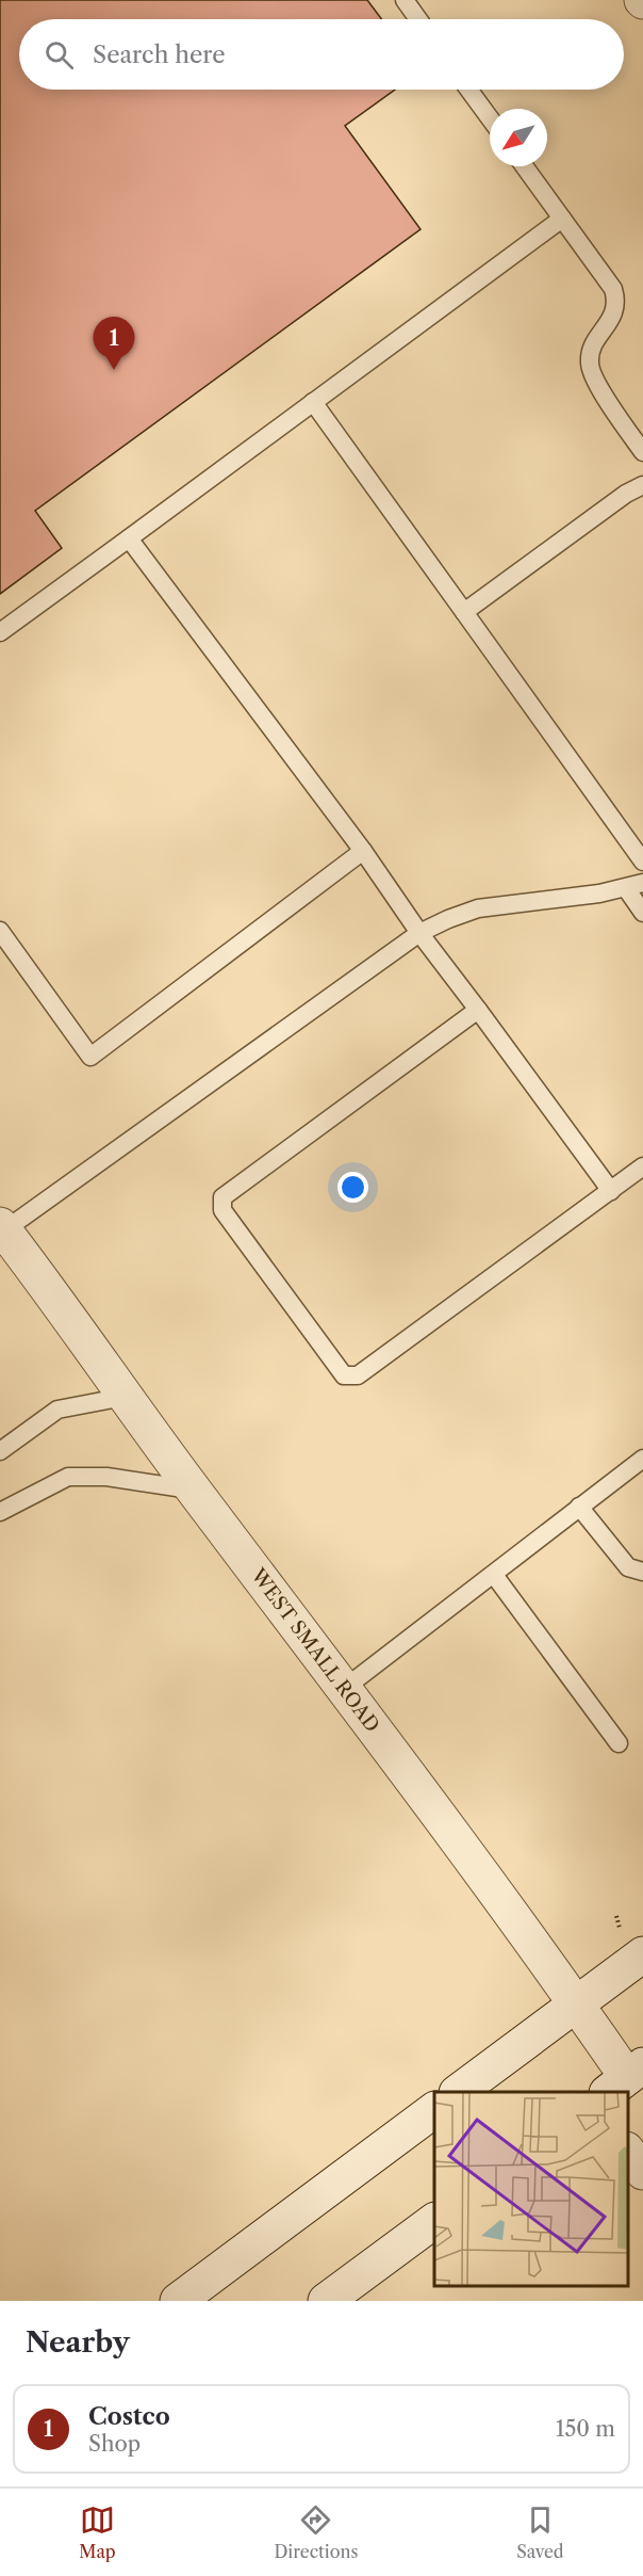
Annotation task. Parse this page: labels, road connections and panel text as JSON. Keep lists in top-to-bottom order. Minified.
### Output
{"streets":{"street":["WEST SMALL ROAD"]},"north":"bottom left","page":{"search":"Search here","pins":"1","heading":"Nearby","list":[{"mark":"1","name":"Costco","note":"Shop","value":"150 m"}],"nav":["Map","Directions","Saved"]}}
